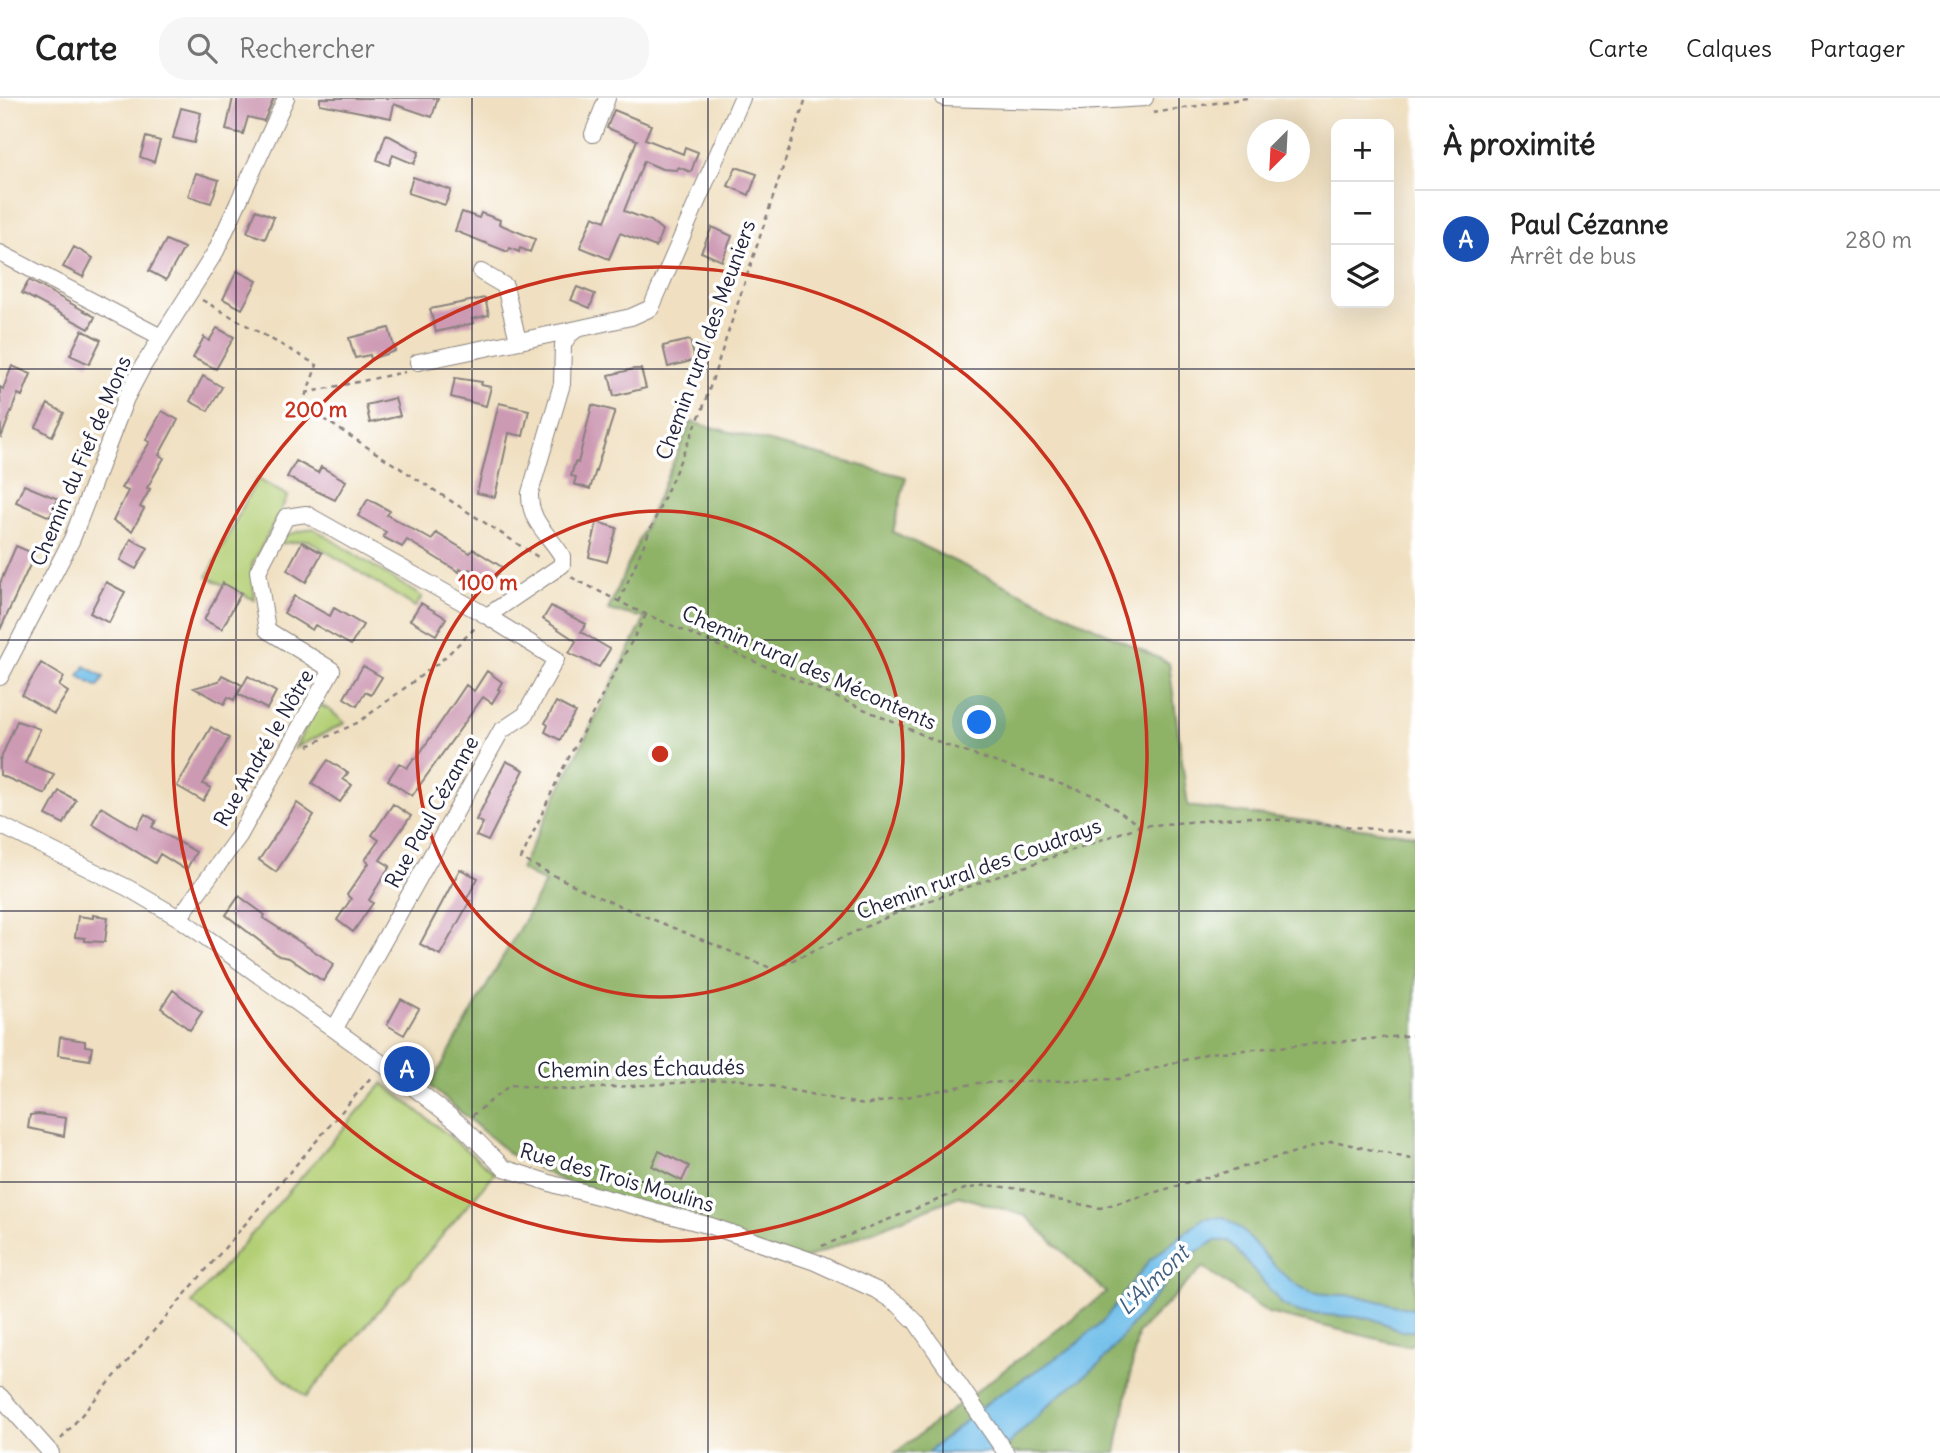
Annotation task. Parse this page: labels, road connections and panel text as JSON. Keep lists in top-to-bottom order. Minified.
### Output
{"streets":{"street":["Chemin du Fief de Mons","Rue André le Nôtre","Rue Paul Cézanne","Rue des Trois Moulins"],"path":["Chemin rural des Meuniers","Chemin rural des Mécontents","Chemin rural des Coudrays","Chemin des Échaudés"]},"crossings":[["Chemin rural des Meuniers","Chemin rural des Mécontents"],["Chemin rural des Mécontents","Chemin rural des Coudrays"],["Rue André le Nôtre","Rue Paul Cézanne"],["Rue André le Nôtre","Rue des Trois Moulins"],["Rue Paul Cézanne","Rue des Trois Moulins"],["Chemin des Échaudés","Rue des Trois Moulins"]],"water":["L'Almont"],"north":"bottom left","page":{"header":"Carte","search":"Rechercher","nav":["Carte","Calques","Partager"],"heading":"À proximité","map_buttons":["+","−"],"list":[{"mark":"A","name":"Paul Cézanne","note":"Arrêt de bus","value":"280 m"}],"pins":"A"},"rings":["200 m","100 m"]}
